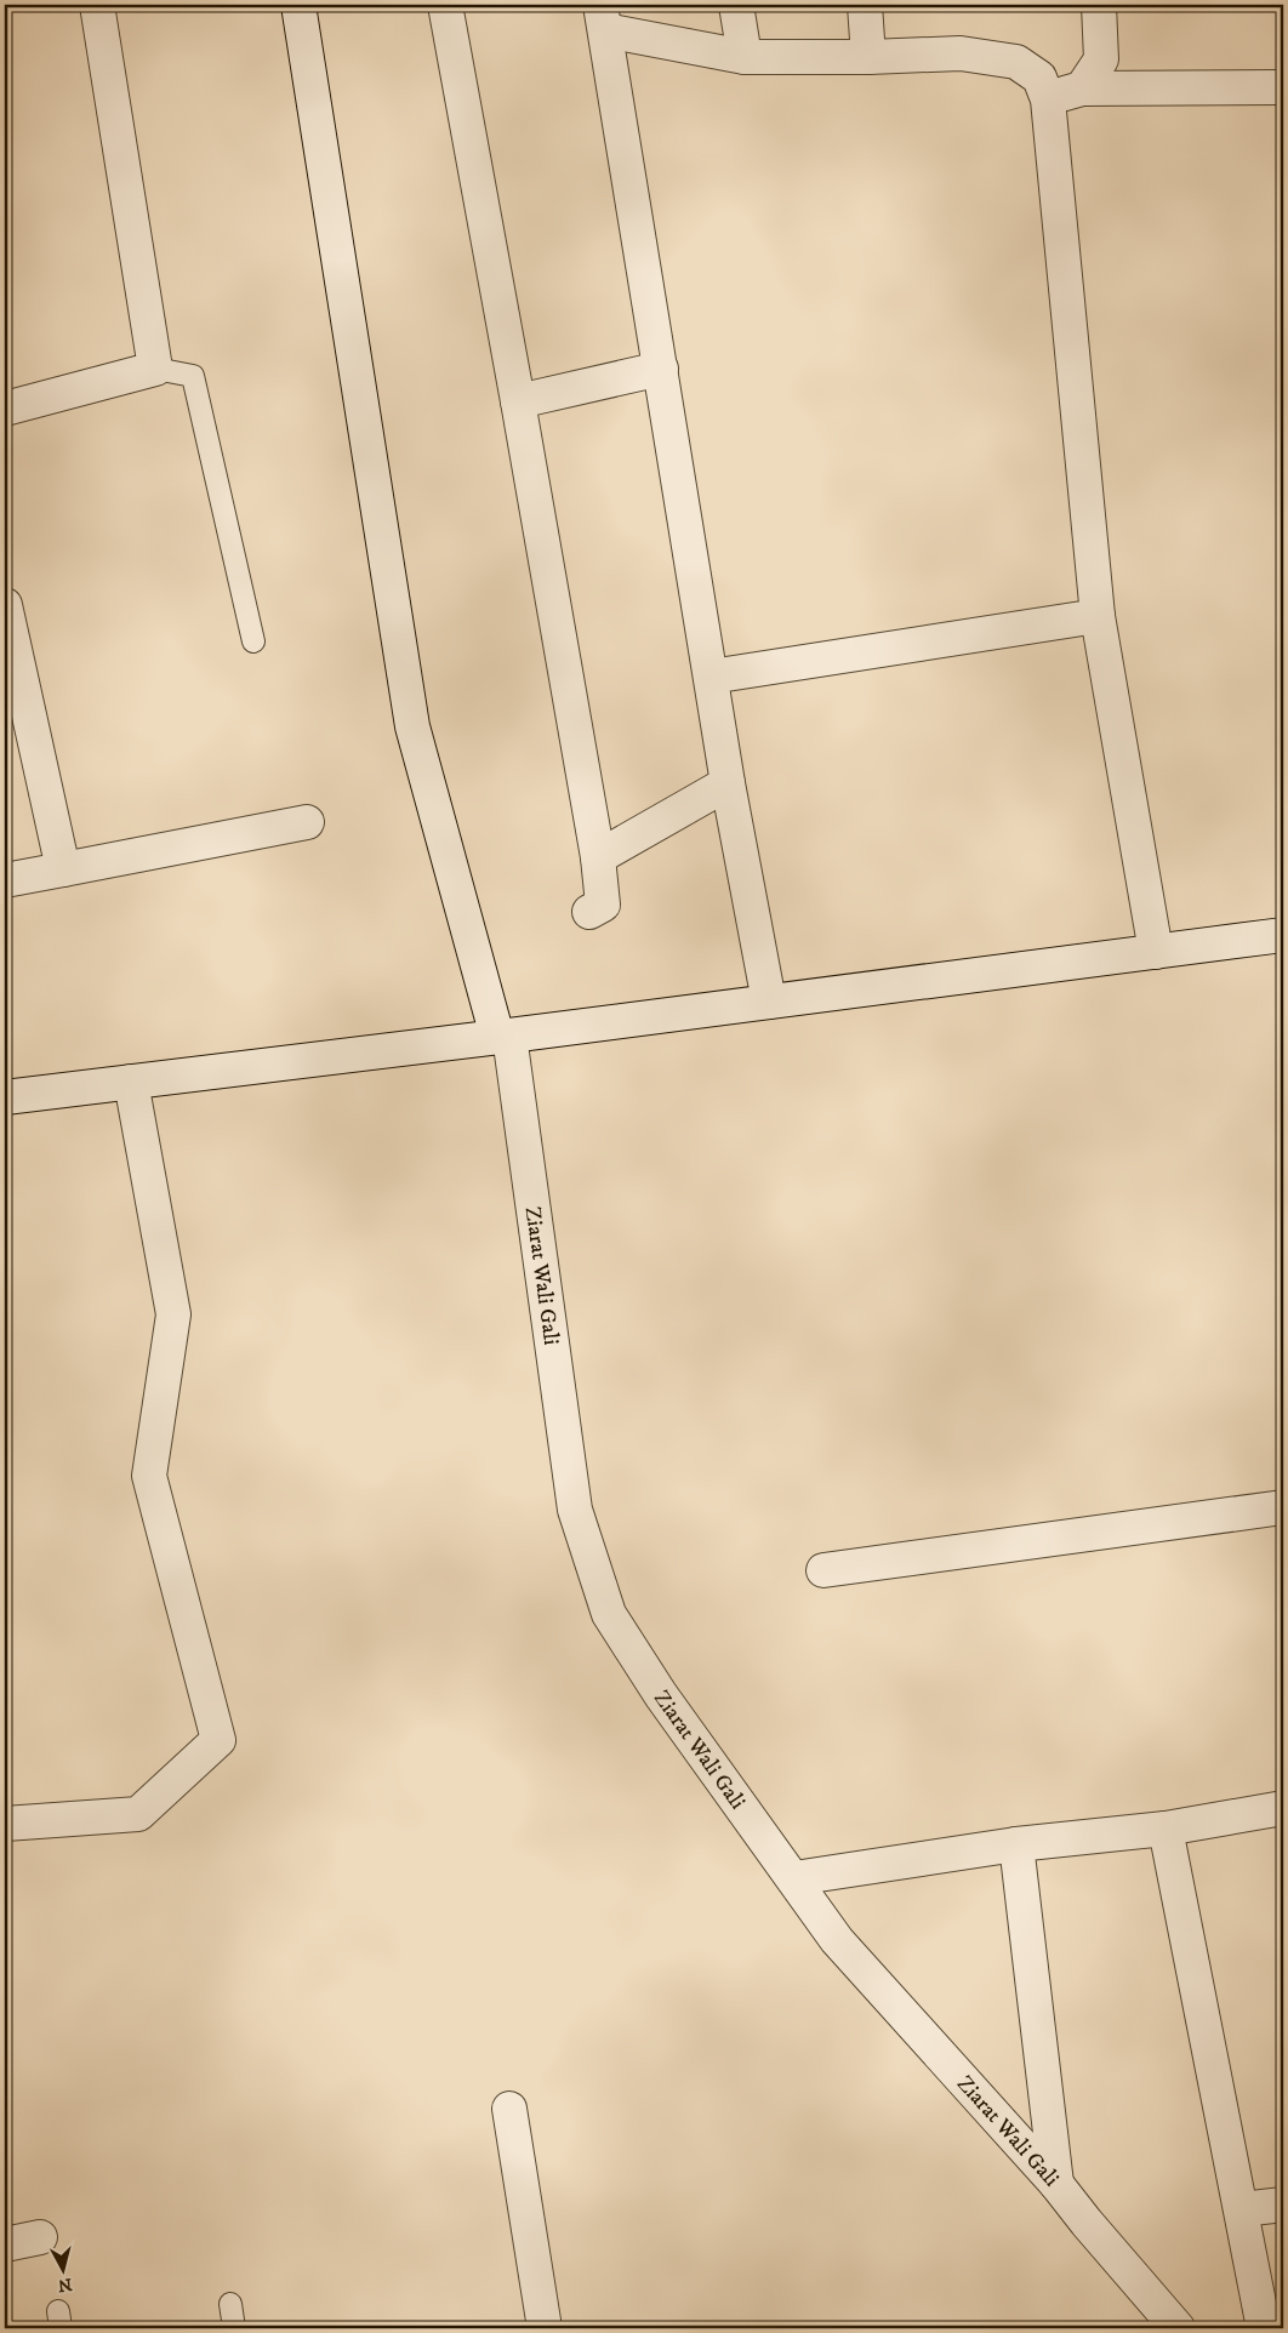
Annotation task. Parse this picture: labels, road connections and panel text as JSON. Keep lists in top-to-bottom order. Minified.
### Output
{"streets":{"street":["Ziarat Wali Gali"]},"north":"bottom"}
